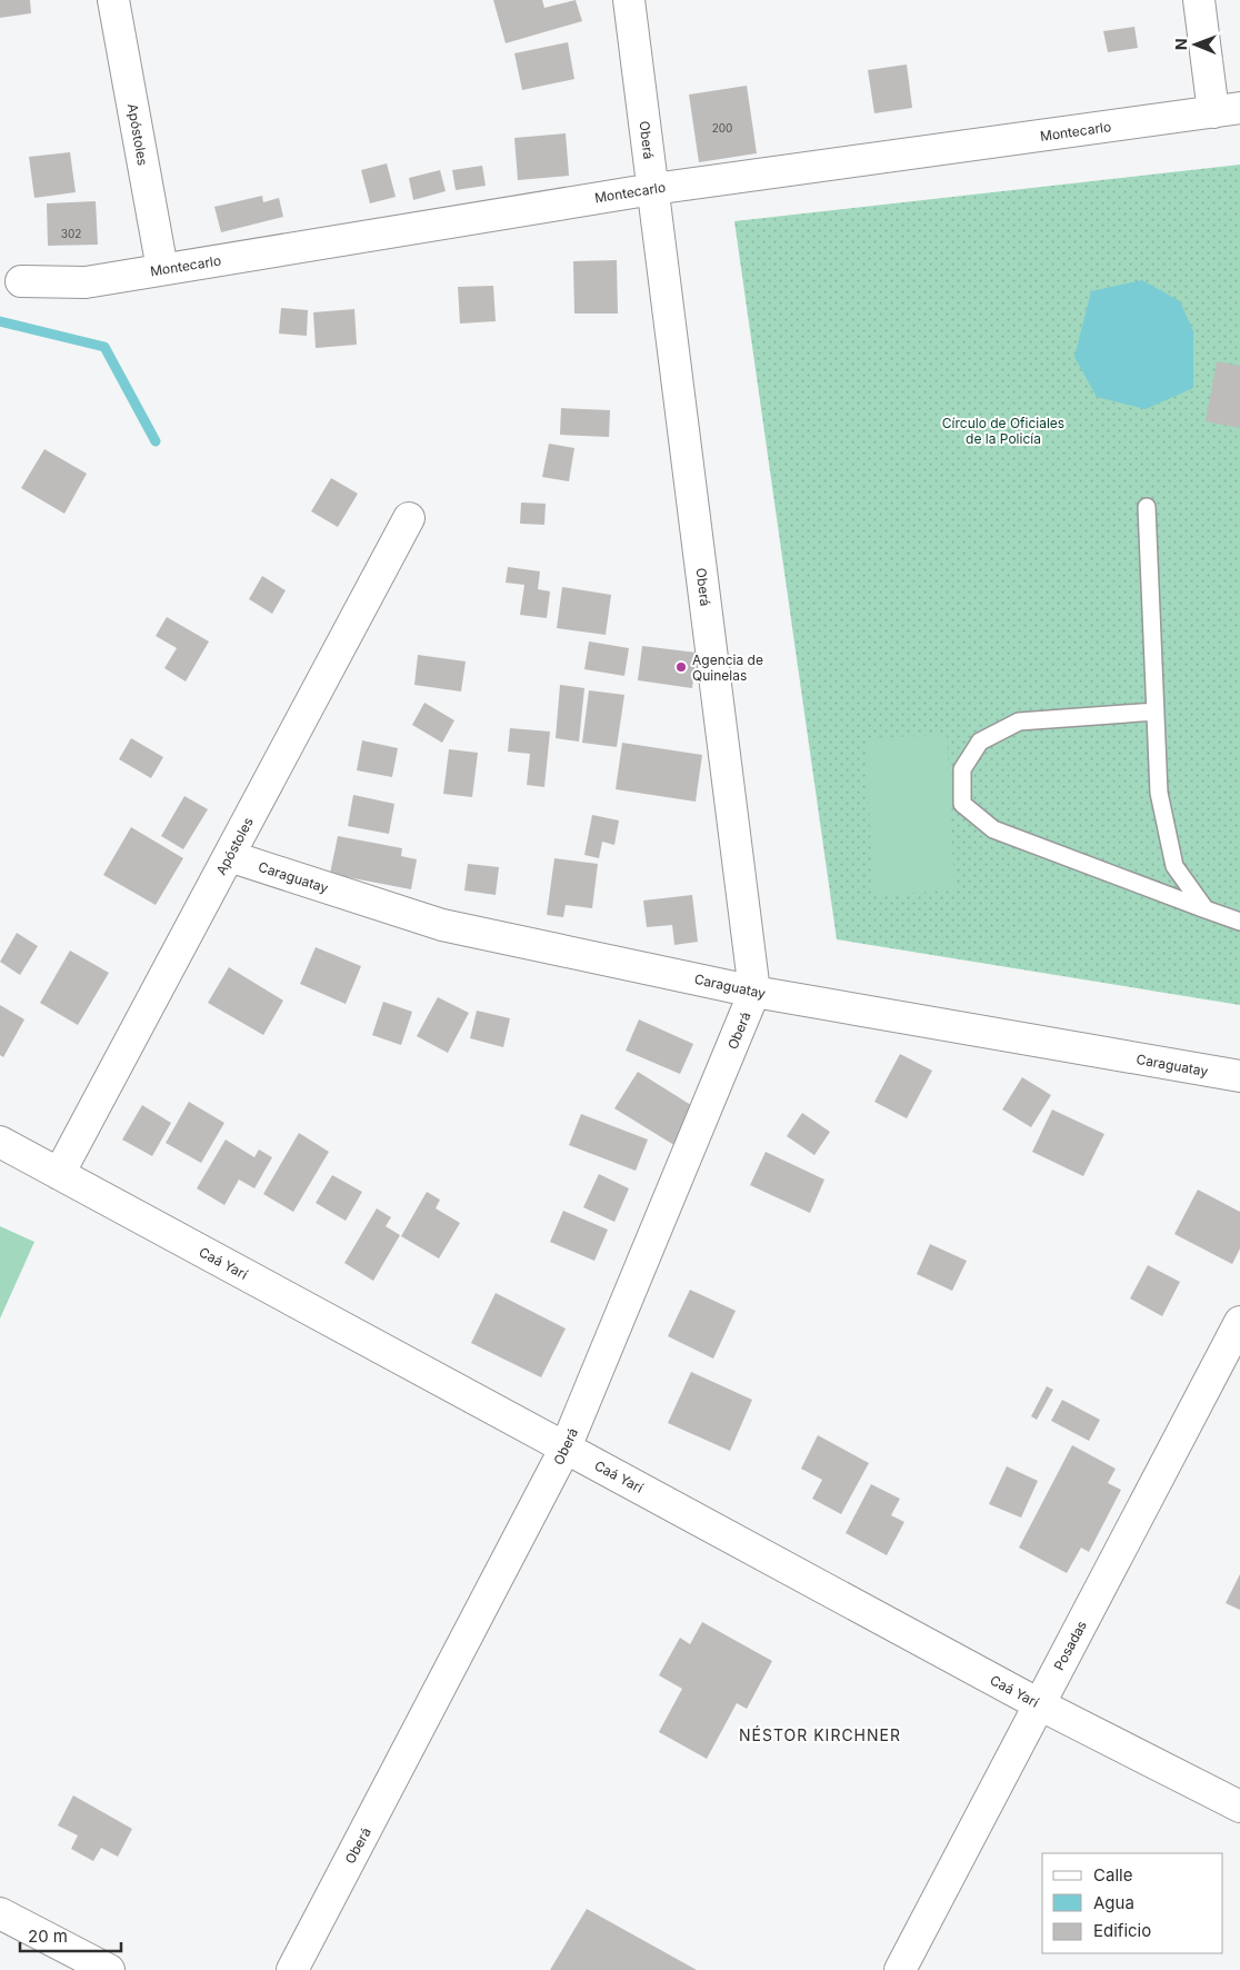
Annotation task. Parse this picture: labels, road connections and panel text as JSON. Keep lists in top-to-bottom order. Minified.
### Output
{"streets":{"street":["Montecarlo","Apóstoles","Oberá","Caraguatay","Caá Yarí","Posadas"]},"crossings":[["Montecarlo","Apóstoles"],["Montecarlo","Oberá"],["Apóstoles","Caraguatay"],["Apóstoles","Caá Yarí"],["Oberá","Caraguatay"],["Oberá","Caá Yarí"],["Caá Yarí","Posadas"]],"districts":["NÉSTOR KIRCHNER"],"parks":["Círculo de Oficiales de la Policía"],"places":["Agencia de Quinelas"],"house_numbers":["200","302"],"legend":["Calle","Agua","Edificio"],"scale_bar":"20 m","north":"left"}
